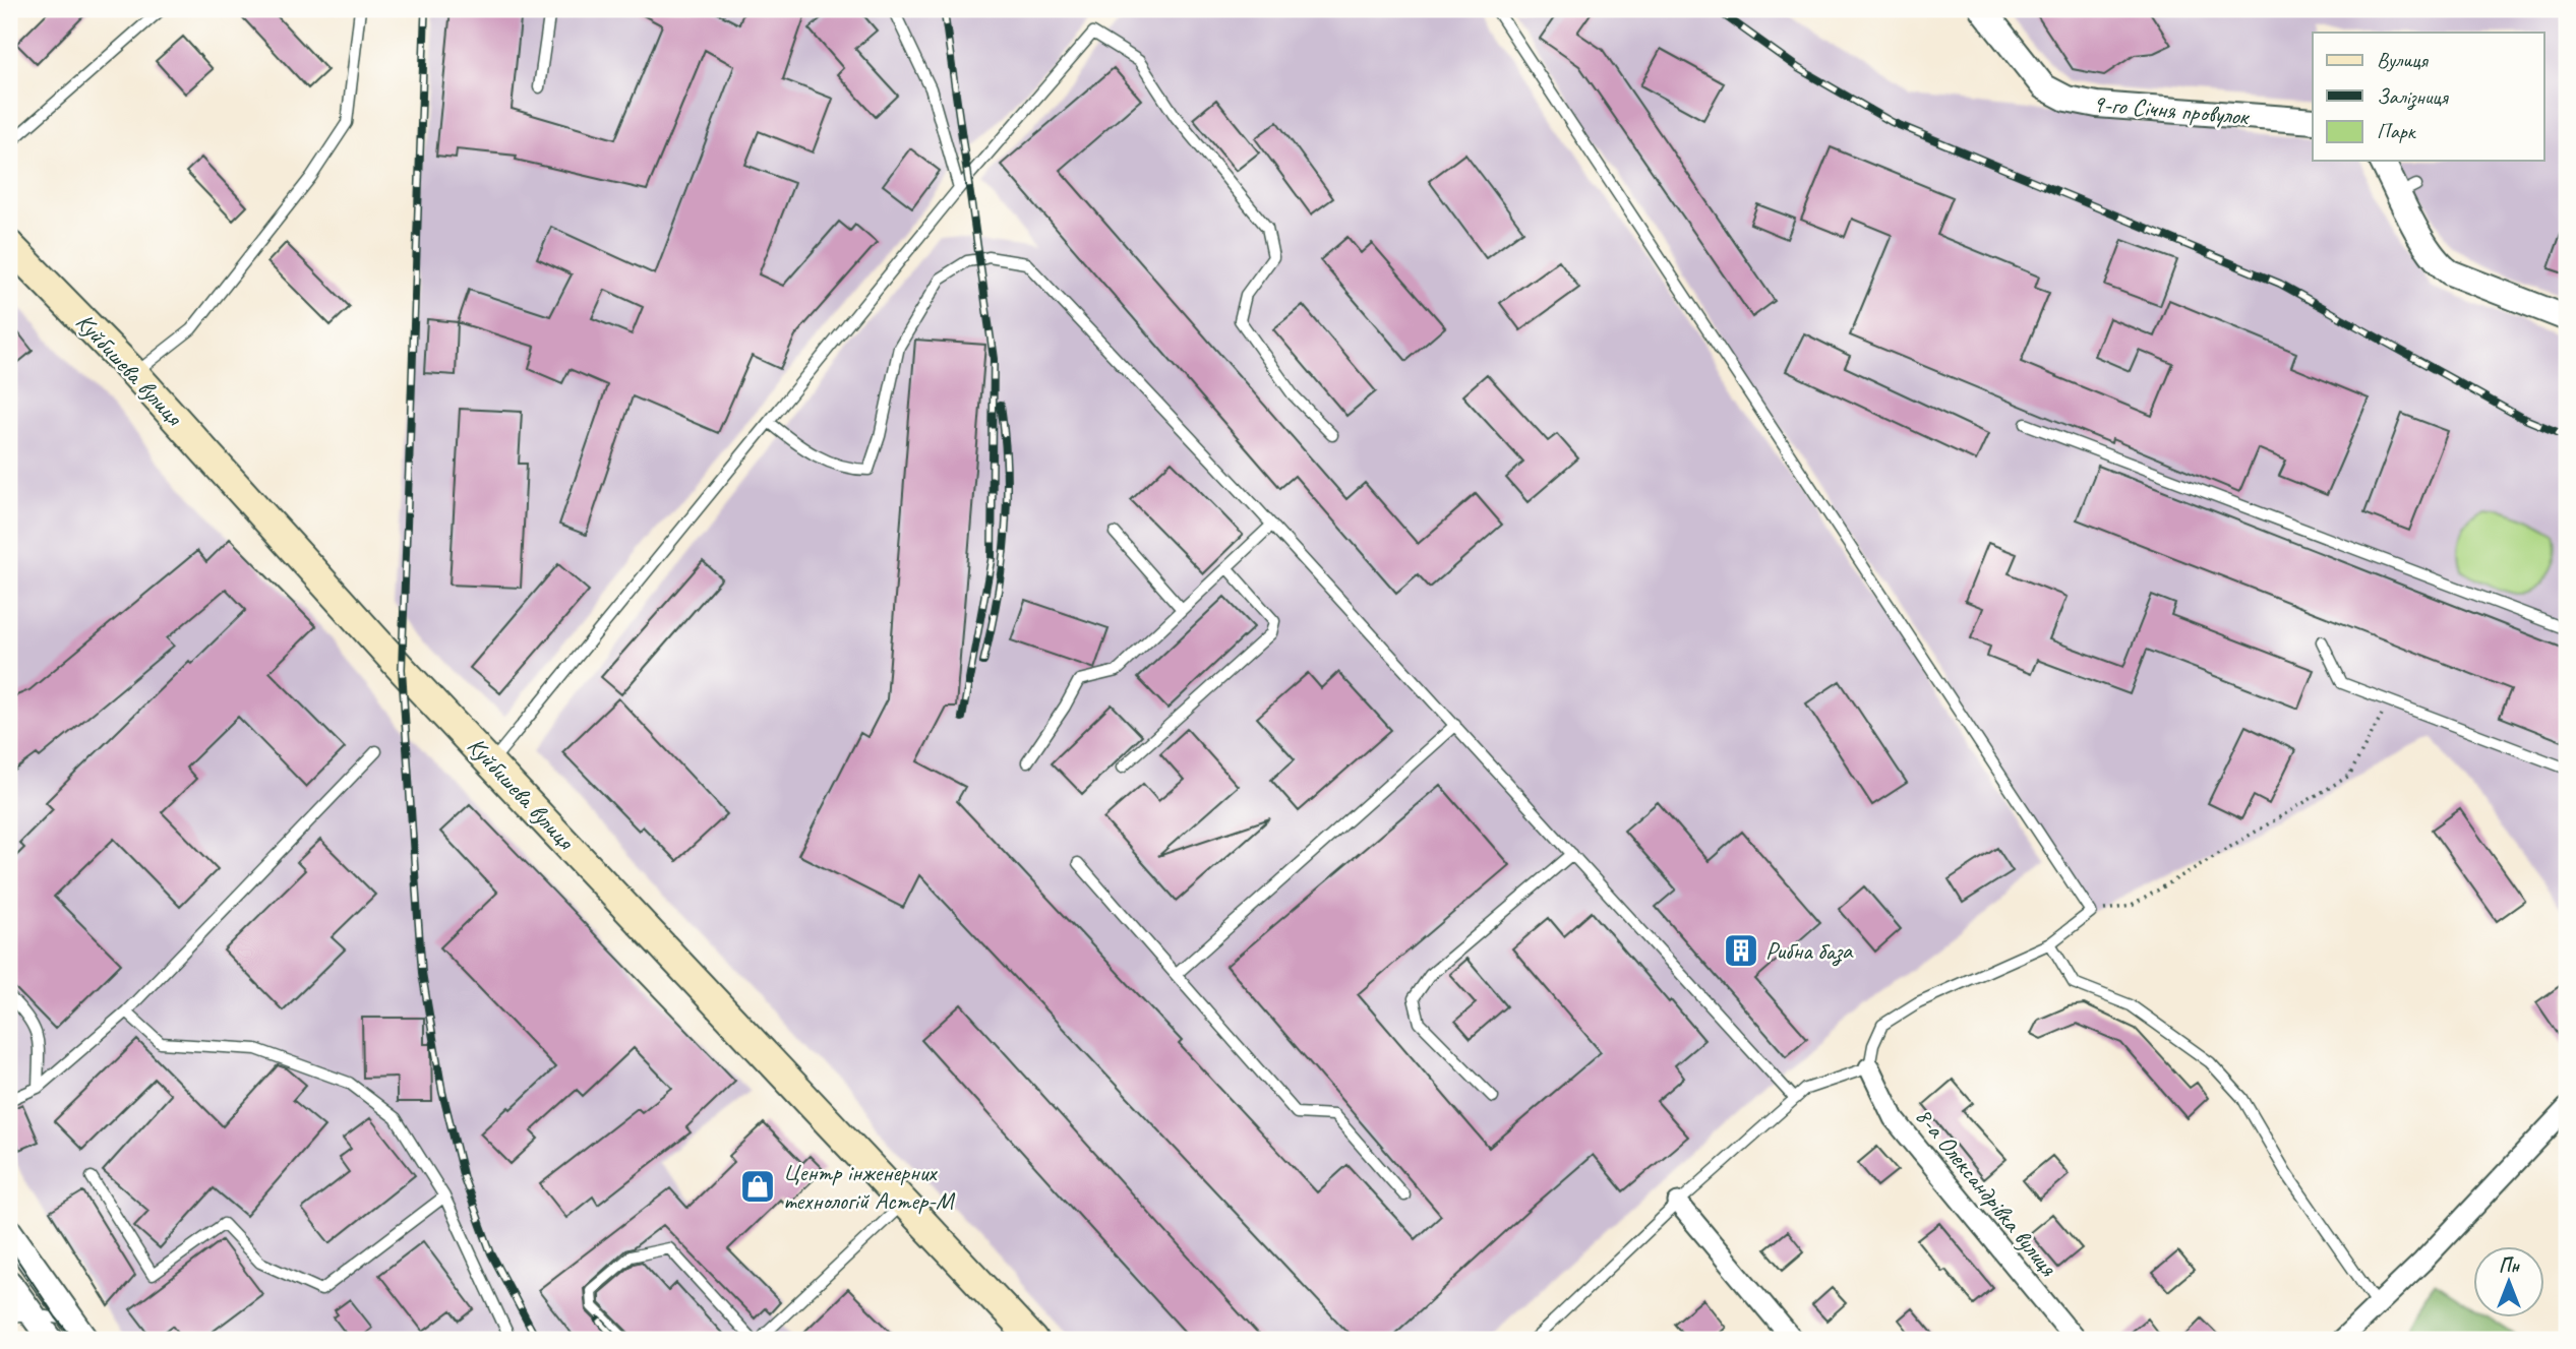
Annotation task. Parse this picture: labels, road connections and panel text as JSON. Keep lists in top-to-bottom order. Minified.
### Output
{"streets":{"main road":["Куйбишева вулиця"],"street":["9-го Січня провулок","8-а Олександрівка вулиця"]},"places":{"building":["Рибна база"],"shop":["Центр інженерних технологій Астер-М"]},"legend":["Вулиця","Залізниця","Парк"],"north":"top"}
